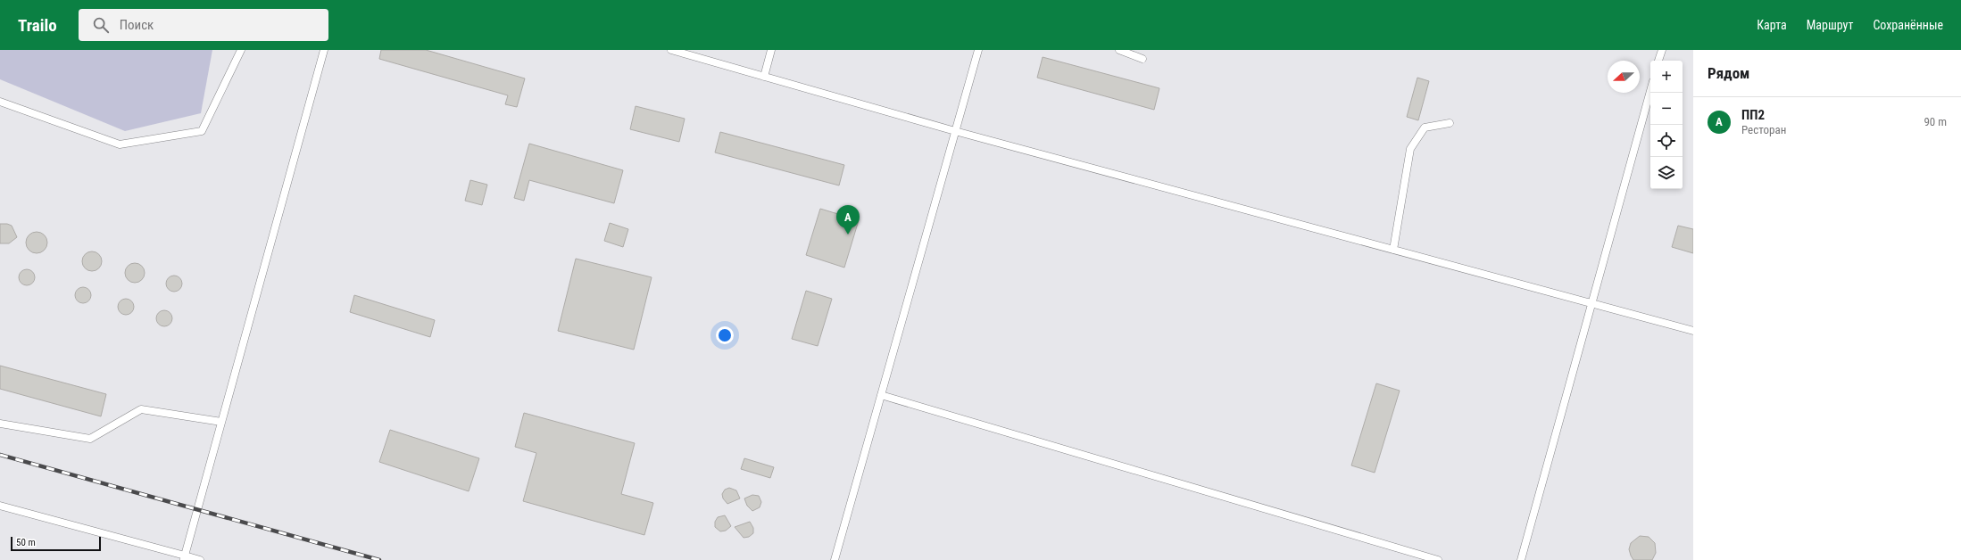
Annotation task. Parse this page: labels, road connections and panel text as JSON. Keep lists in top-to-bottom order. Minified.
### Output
{"scale_bar":"50 m","north":"left","page":{"header":"Trailo","search":"Поиск","nav":["Карта","Маршрут","Сохранённые"],"heading":"Рядом","map_buttons":["+","−"],"list":[{"mark":"A","name":"ПП2","note":"Ресторан","value":"90 m"}],"pins":"A","scale":"50 m"}}
